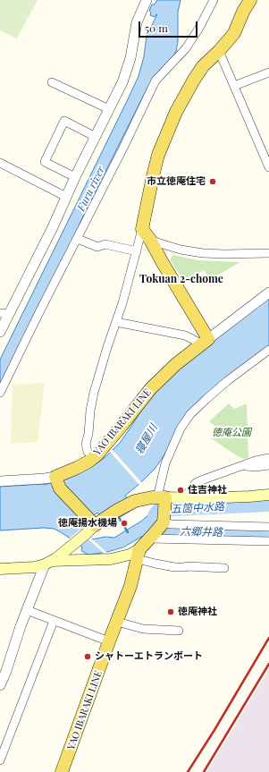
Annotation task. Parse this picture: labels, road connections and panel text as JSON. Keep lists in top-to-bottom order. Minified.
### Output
{"streets":{"main road":["YAO IBARAKI LINE"]},"districts":["Tokuan 2-chome"],"water":["Furu river","寝屋川","五箇中水路","六郷井路"],"parks":["徳庵公園"],"places":["市立徳庵住宅","住吉神社","徳庵揚水機場","徳庵神社","シャトーエトランボート"],"scale_bar":"50 m"}
